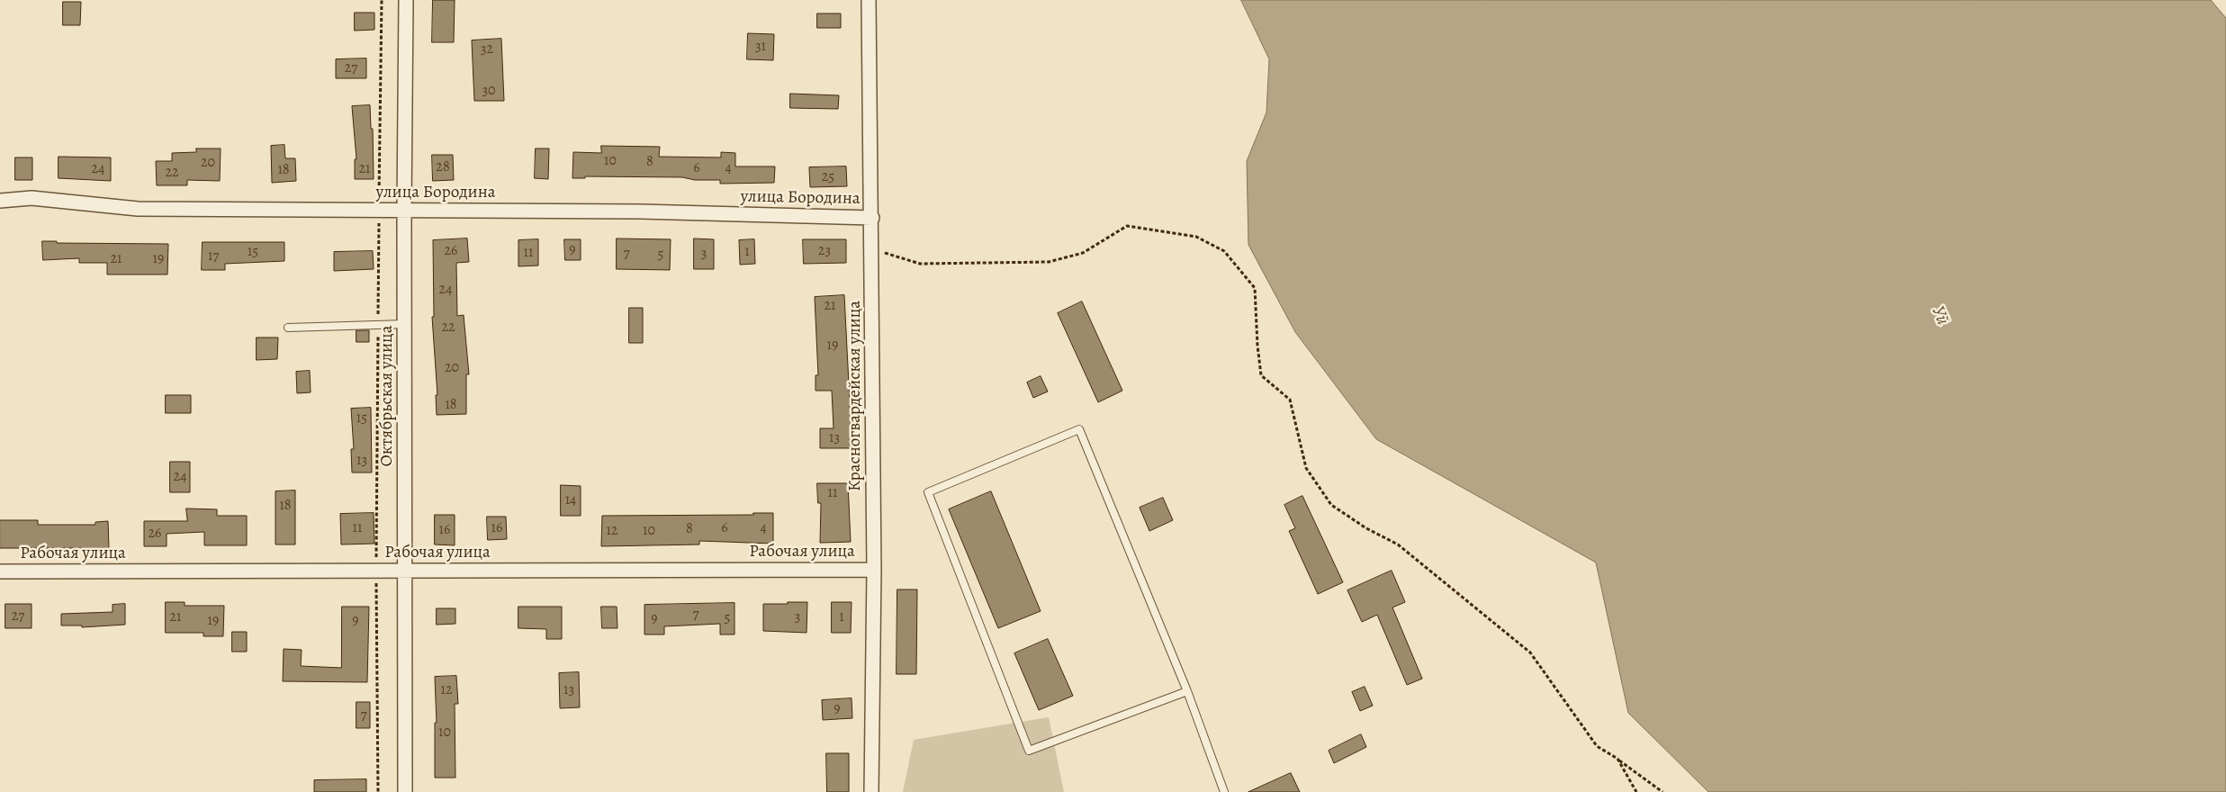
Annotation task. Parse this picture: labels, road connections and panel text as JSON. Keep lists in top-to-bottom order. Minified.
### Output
{"streets":{"street":["улица Бородина","Октябрьская улица","Красногвардейская улица","Рабочая улица"]},"crossings":[["улица Бородина","Октябрьская улица"],["улица Бородина","Красногвардейская улица"],["Октябрьская улица","Рабочая улица"],["Красногвардейская улица","Рабочая улица"]],"water":["Уй"],"house_numbers":["31","32","27","30","10","8","20","28","6","4","24","21","18","22","25","9","26","23","15","1","11","7","3","5","17","21","19","24","21","22","19","20","18","15","13","13","24","11","14","18","11","16","6","4","8","16","12","10","26","7","27","21","3","1","5","9","19","9","12","13","9","7","10"]}
